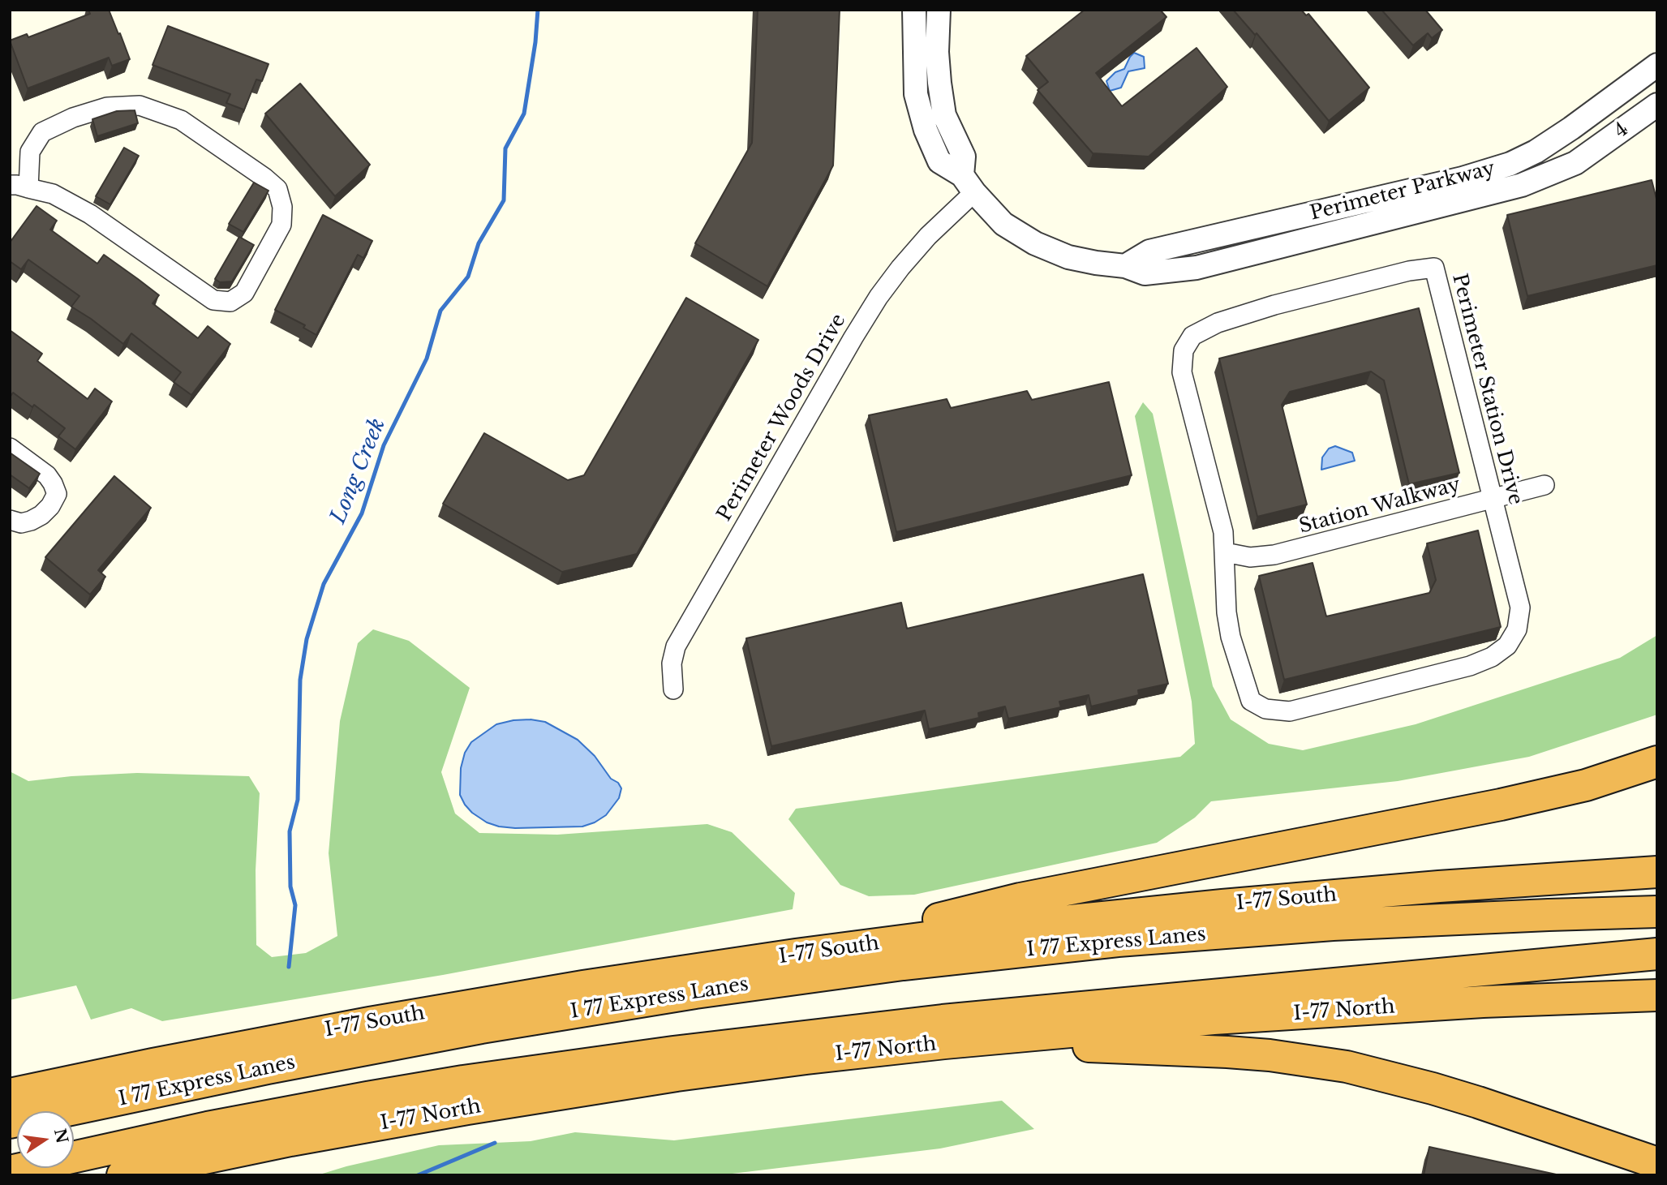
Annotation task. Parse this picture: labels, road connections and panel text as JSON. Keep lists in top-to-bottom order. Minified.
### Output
{"streets":{"highway":["I-77 South","I 77 Express Lanes","I-77 North"],"street":["4","Perimeter Parkway","Perimeter Station Drive","Perimeter Woods Drive","Station Walkway"]},"crossings":[["4","Perimeter Parkway"],["Perimeter Parkway","Perimeter Woods Drive"],["Perimeter Station Drive","Station Walkway"]],"water":["Long Creek"],"north":"right"}
